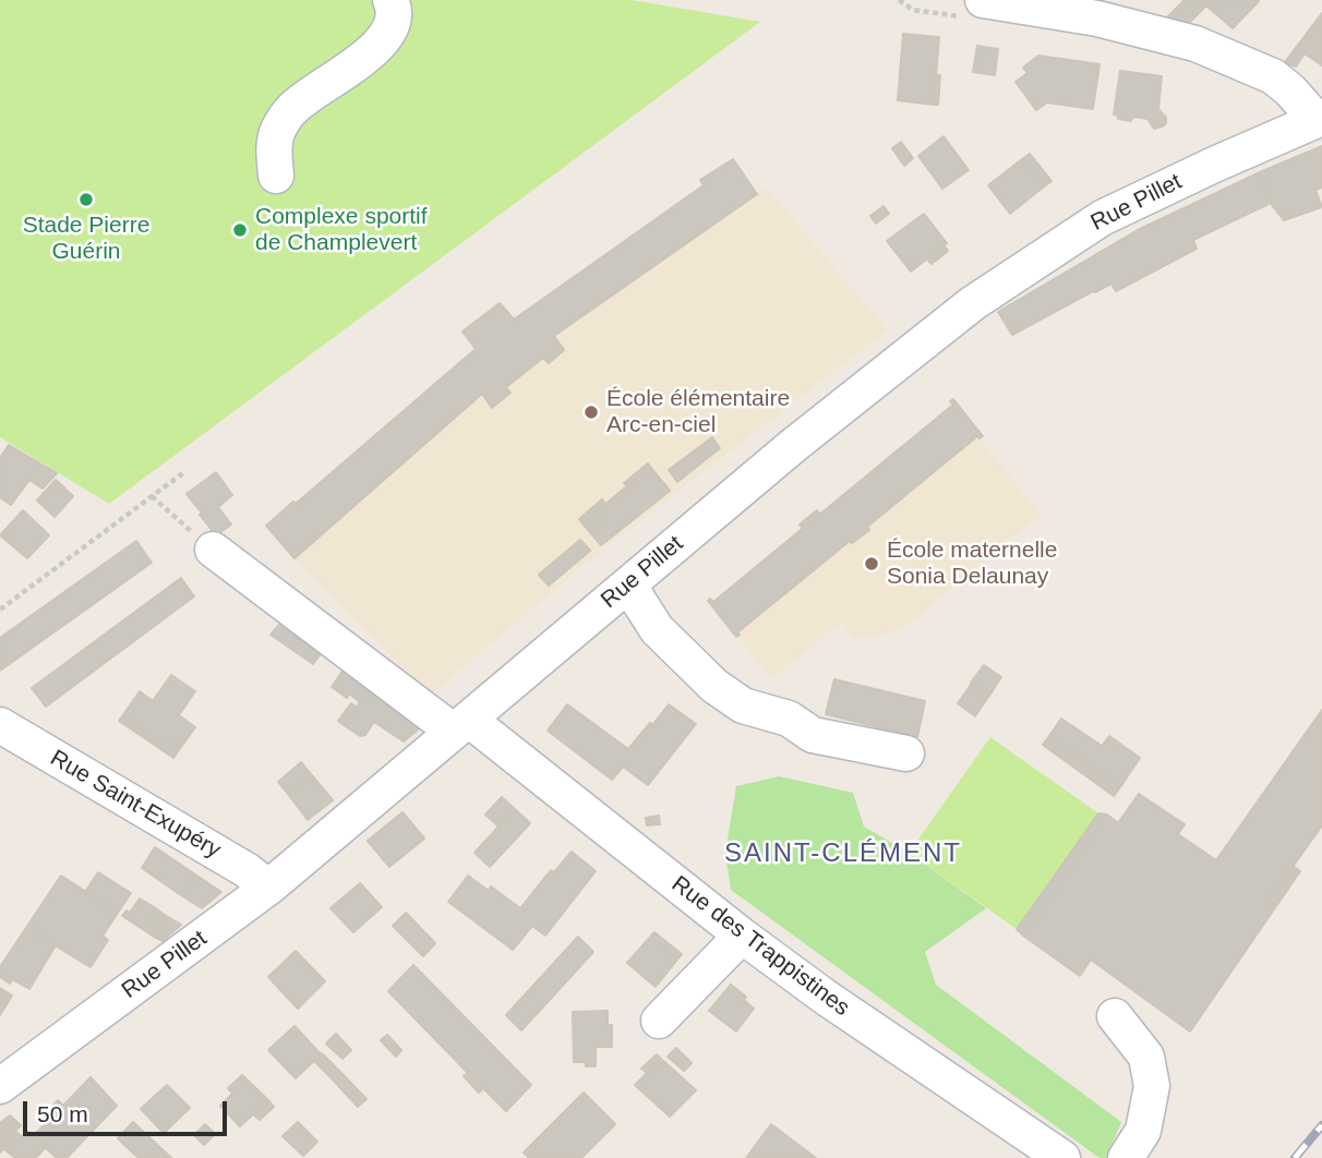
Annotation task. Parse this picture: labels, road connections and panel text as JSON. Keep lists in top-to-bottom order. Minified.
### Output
{"streets":{"street":["Rue Pillet","Rue Saint-Exupéry","Rue des Trappistines"]},"crossings":[["Rue Pillet","Rue Saint-Exupéry"],["Rue Pillet","Rue des Trappistines"]],"districts":["SAINT-CLÉMENT"],"places":["Stade Pierre Guérin","Complexe sportif de Champlevert","École élémentaire Arc-en-ciel","École maternelle Sonia Delaunay"],"scale_bar":"50 m"}
